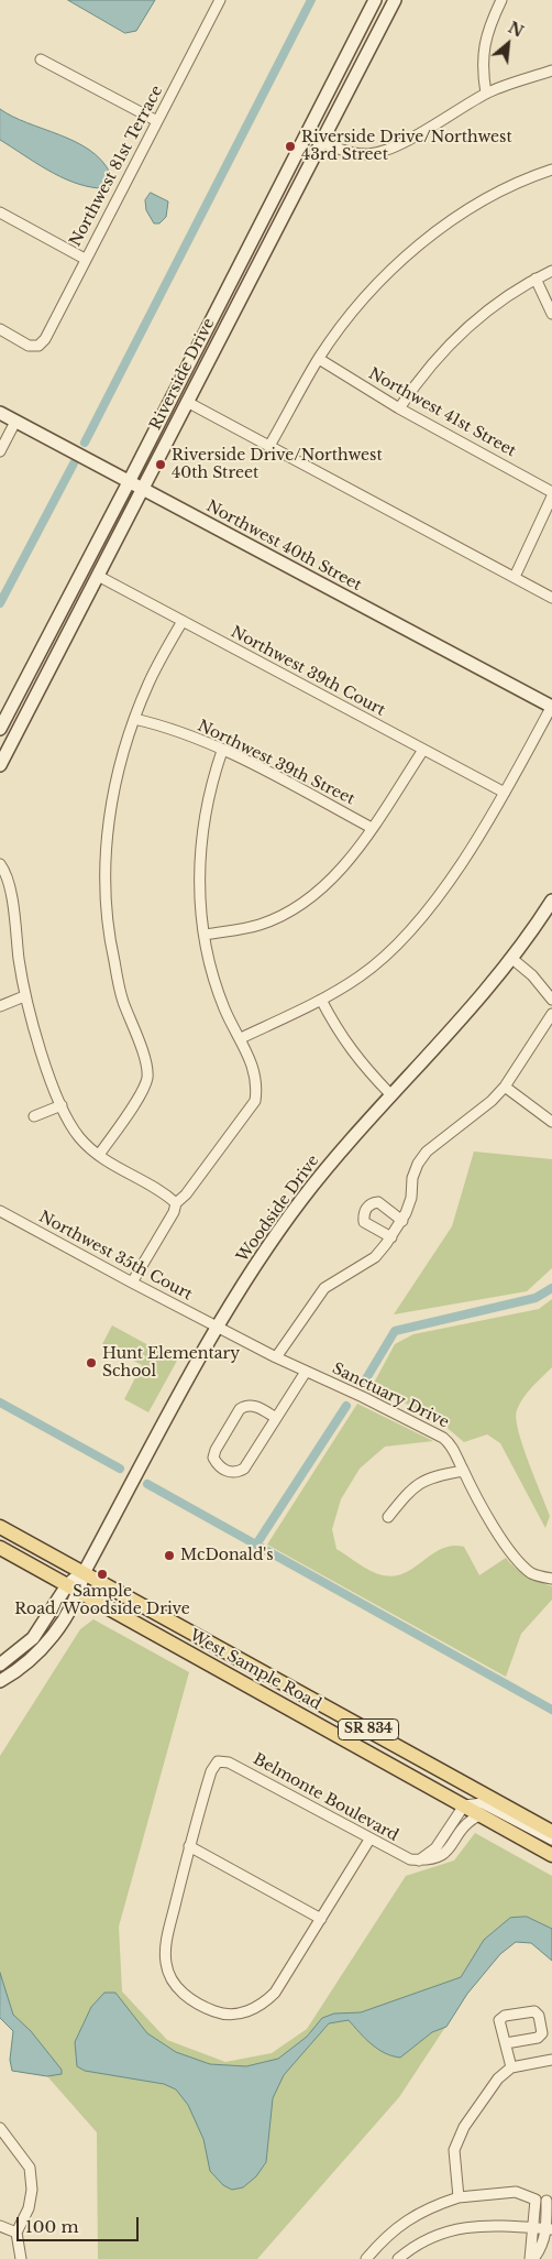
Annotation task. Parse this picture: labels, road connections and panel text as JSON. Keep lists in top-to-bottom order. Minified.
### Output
{"streets":{"main road":["West Sample Road","SR 834"],"street":["Northwest 81st Terrace","Riverside Drive","Northwest 41st Street","Northwest 40th Street","Northwest 39th Court","Northwest 39th Street","Woodside Drive","Northwest 35th Court","Sanctuary Drive","Belmonte Boulevard"]},"crossings":[["Riverside Drive","Northwest 40th Street"],["Riverside Drive","Northwest 39th Court"],["Woodside Drive","Northwest 35th Court"],["Woodside Drive","Sanctuary Drive"],["Woodside Drive","West Sample Road"],["Northwest 35th Court","Sanctuary Drive"]],"places":["Riverside Drive/Northwest 43rd Street","Riverside Drive/Northwest 40th Street","Hunt Elementary School","McDonald's","Sample Road/Woodside Drive"],"scale_bar":"100 m","north":"top right"}
